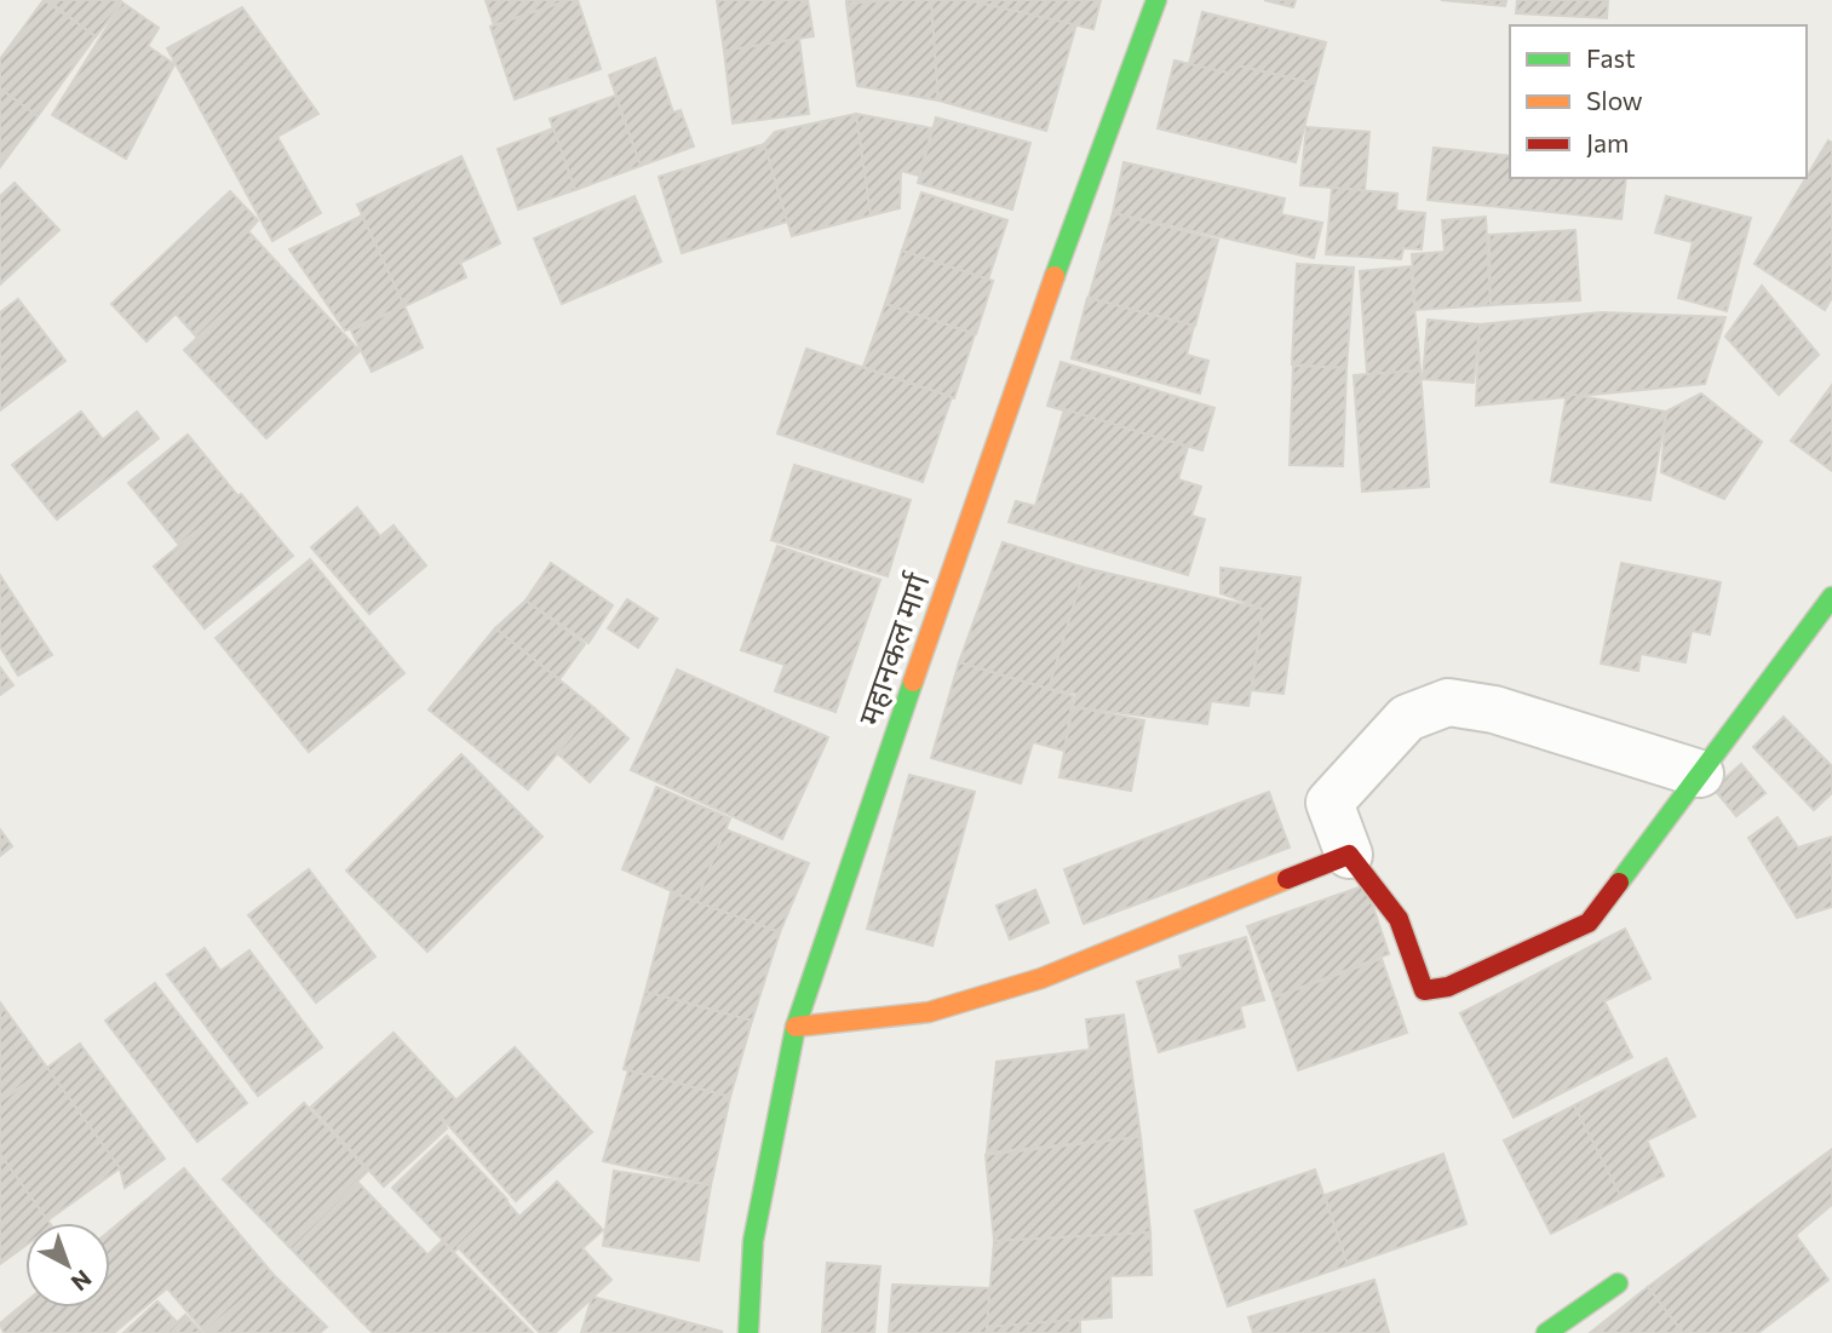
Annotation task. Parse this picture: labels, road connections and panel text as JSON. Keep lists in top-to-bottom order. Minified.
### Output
{"streets":{"street":["महानकल मार्ग"]},"legend":["Fast","Slow","Jam"],"north":"bottom right"}
